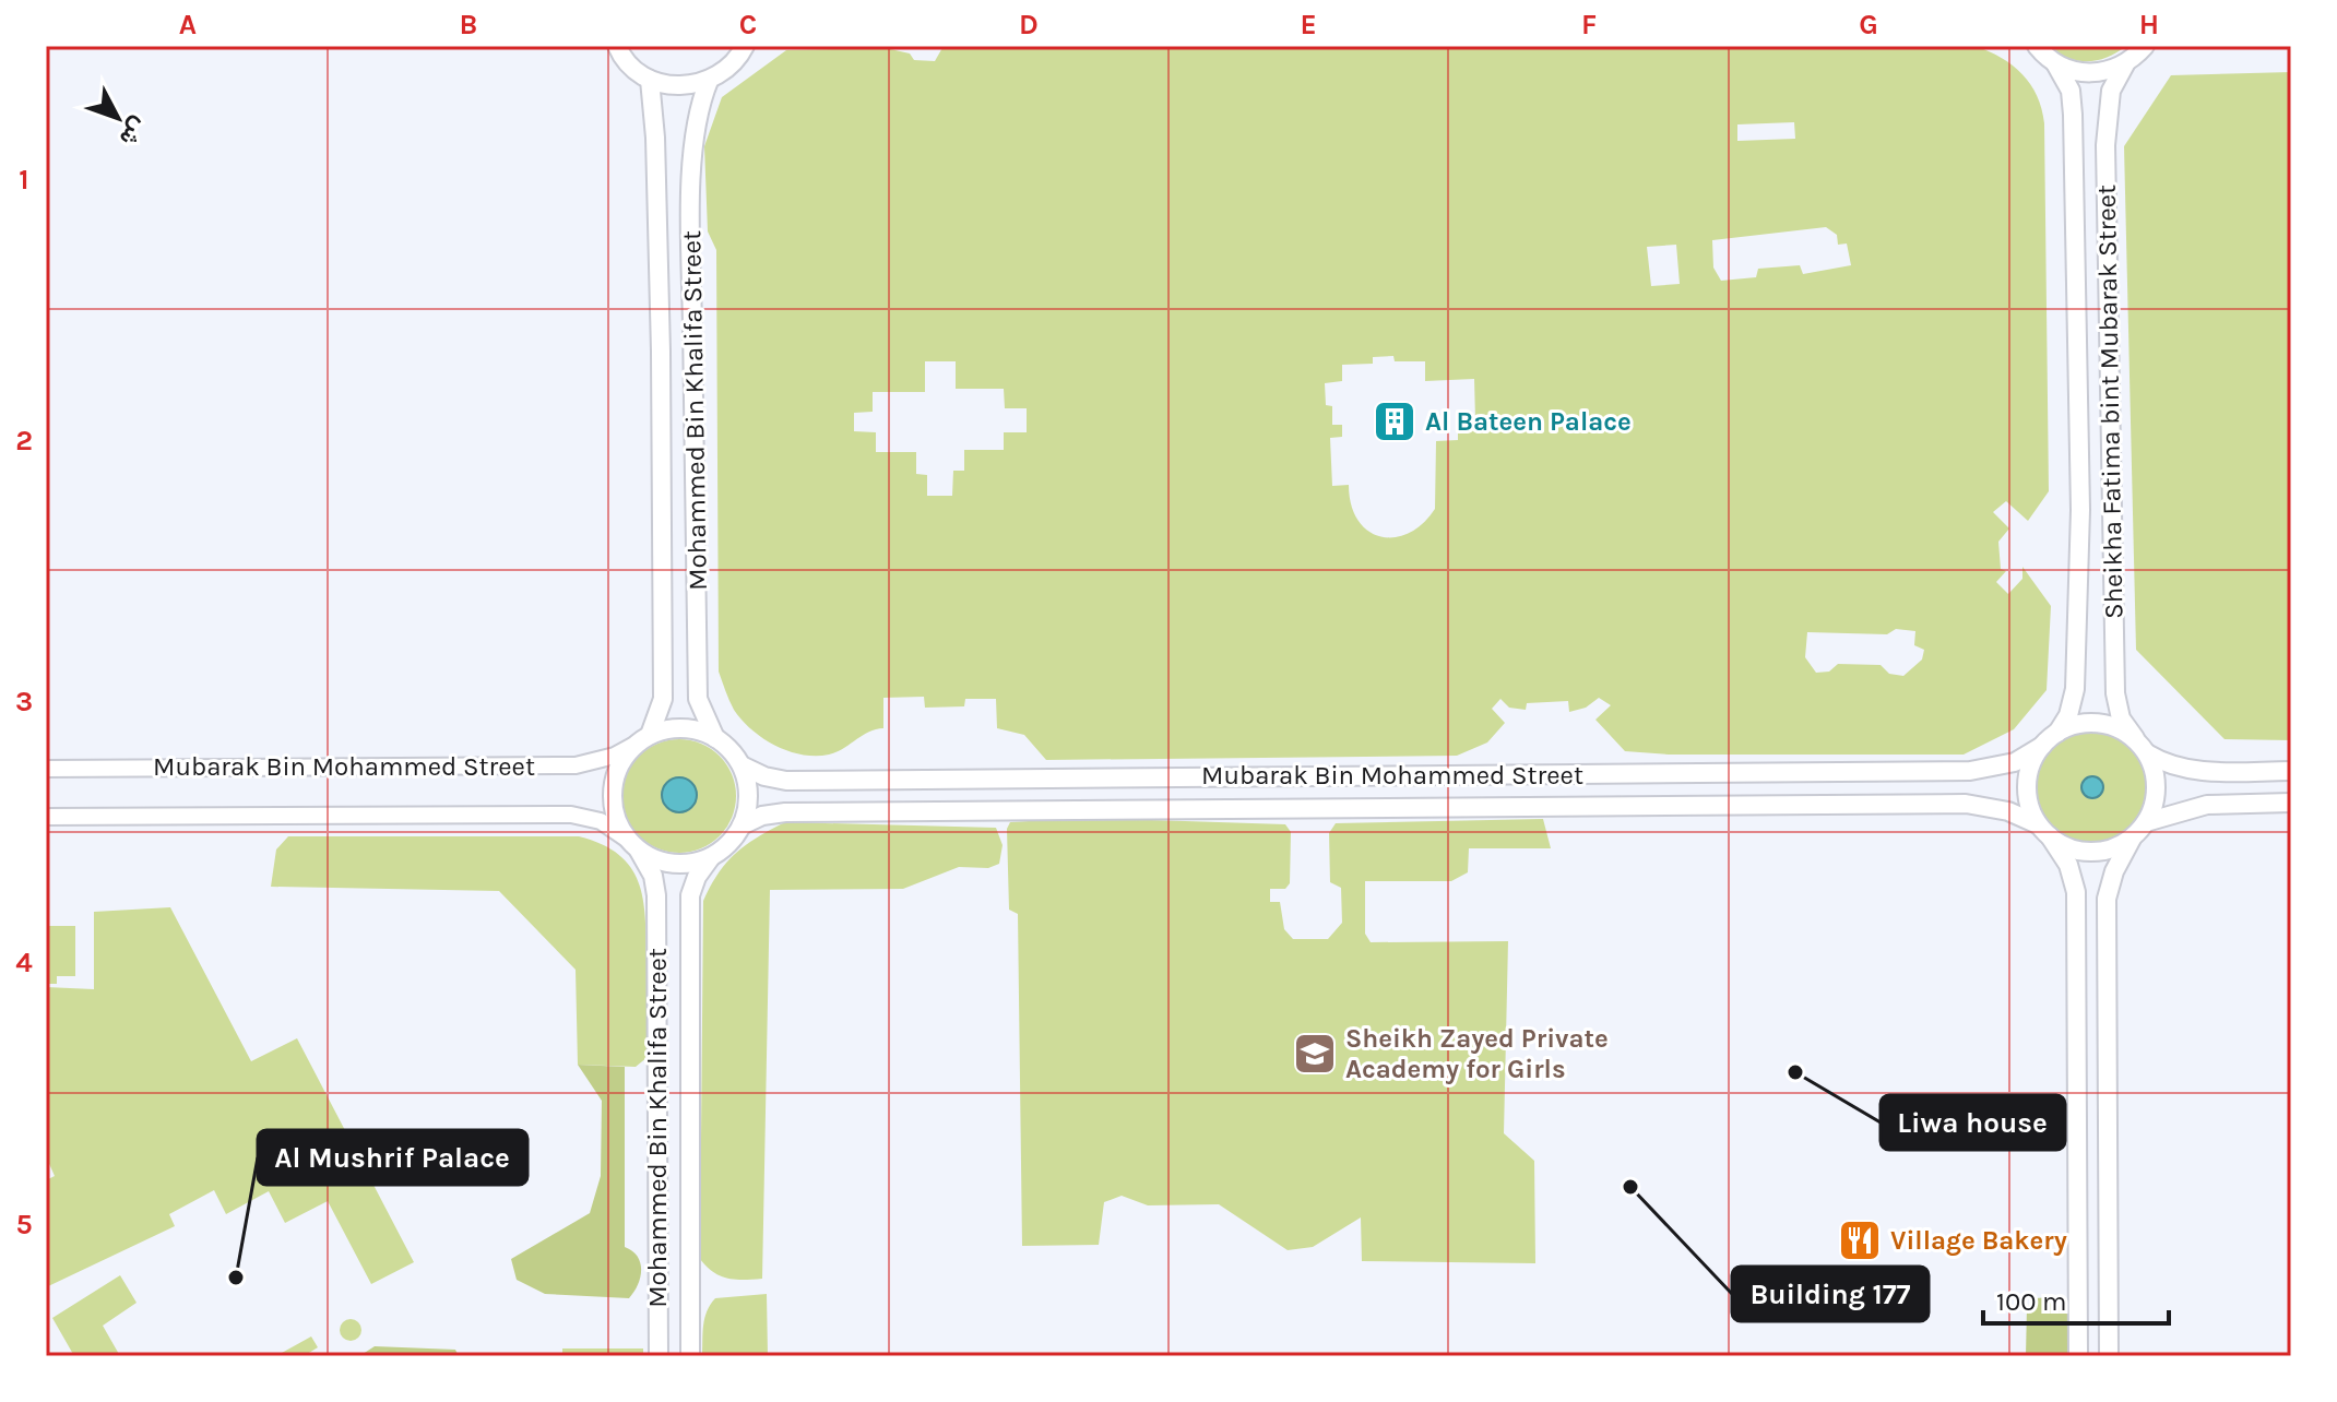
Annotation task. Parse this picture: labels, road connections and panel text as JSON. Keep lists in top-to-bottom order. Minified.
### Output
{"streets":{"main road":["Sheikha Fatima bint Mubarak Street","Mohammed Bin Khalifa Street","Mubarak Bin Mohammed Street"]},"crossings":[["Sheikha Fatima bint Mubarak Street","Mubarak Bin Mohammed Street"],["Mohammed Bin Khalifa Street","Mubarak Bin Mohammed Street"]],"places":{"building":["Al Bateen Palace"],"school or university":["Sheikh Zayed Private Academy for Girls"],"other":["Liwa house","Building 177","Al Mushrif Palace"],"restaurant":["Village Bakery"]},"scale_bar":"100 m","north":"bottom right","grid":{"columns":["A","B","C","D","E","F","G","H"],"rows":["1","2","3","4","5"]}}
